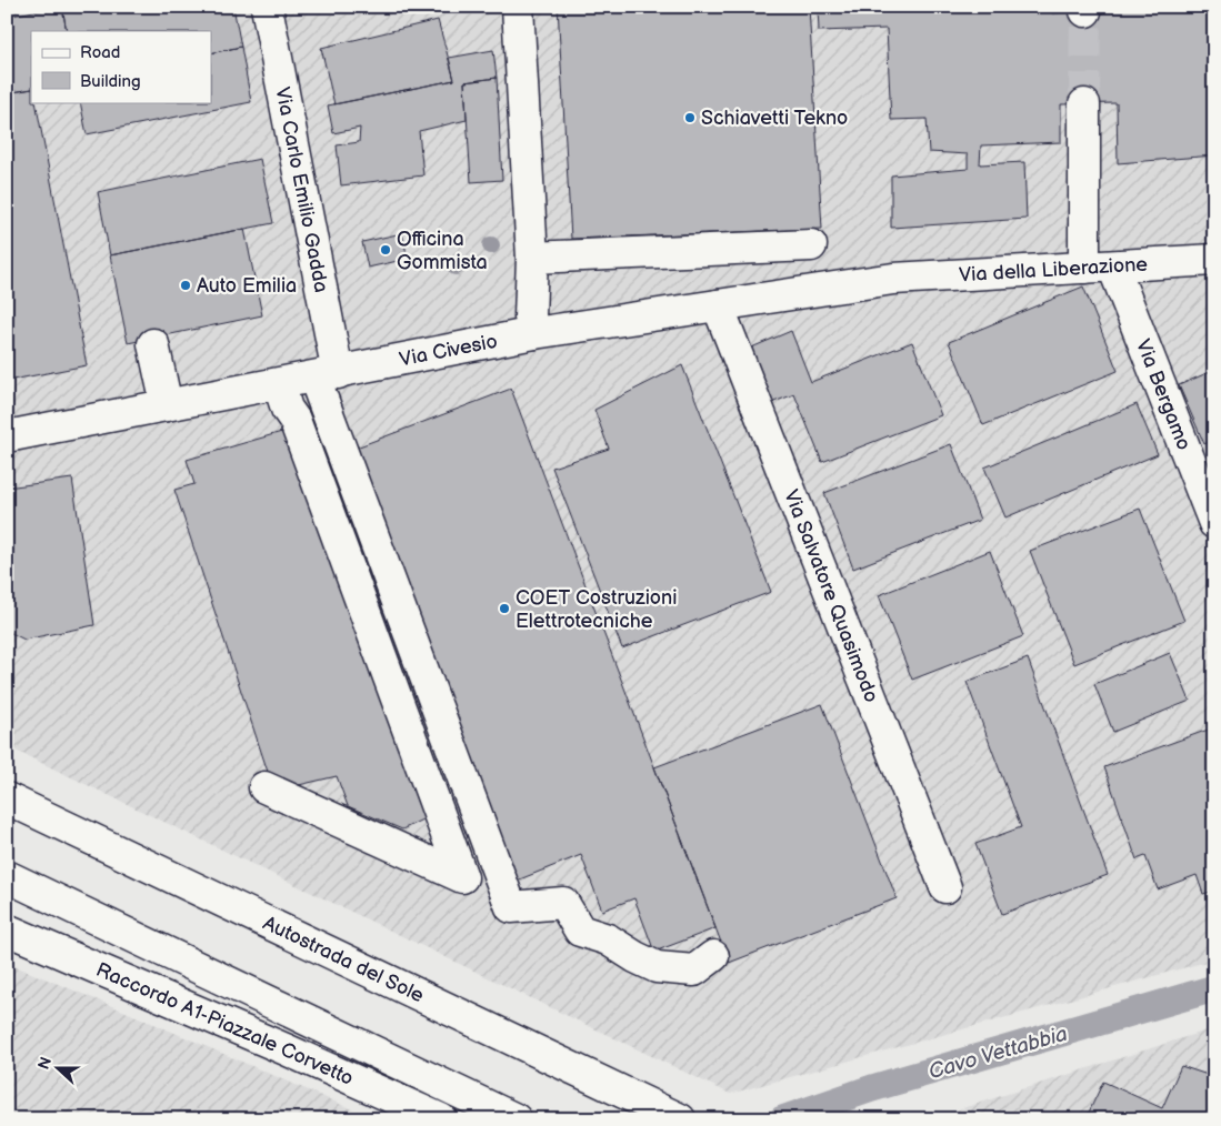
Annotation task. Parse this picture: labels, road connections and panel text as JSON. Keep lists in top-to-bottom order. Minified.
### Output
{"streets":{"main road":["Via Carlo Emilio Gadda","Via della Liberazione","Via Civesio","Via Bergamo","Via Salvatore Quasimodo","Autostrada del Sole","Raccordo A1-Piazzale Corvetto"]},"crossings":[["Via Carlo Emilio Gadda","Via Civesio"],["Via della Liberazione","Via Civesio"],["Via della Liberazione","Via Bergamo"],["Via Civesio","Via Salvatore Quasimodo"]],"water":["Cavo Vettabbia"],"places":["Schiavetti Tekno","Officina Gommista","Auto Emilia","COET Costruzioni Elettrotecniche"],"legend":["Road","Building"],"north":"left"}
